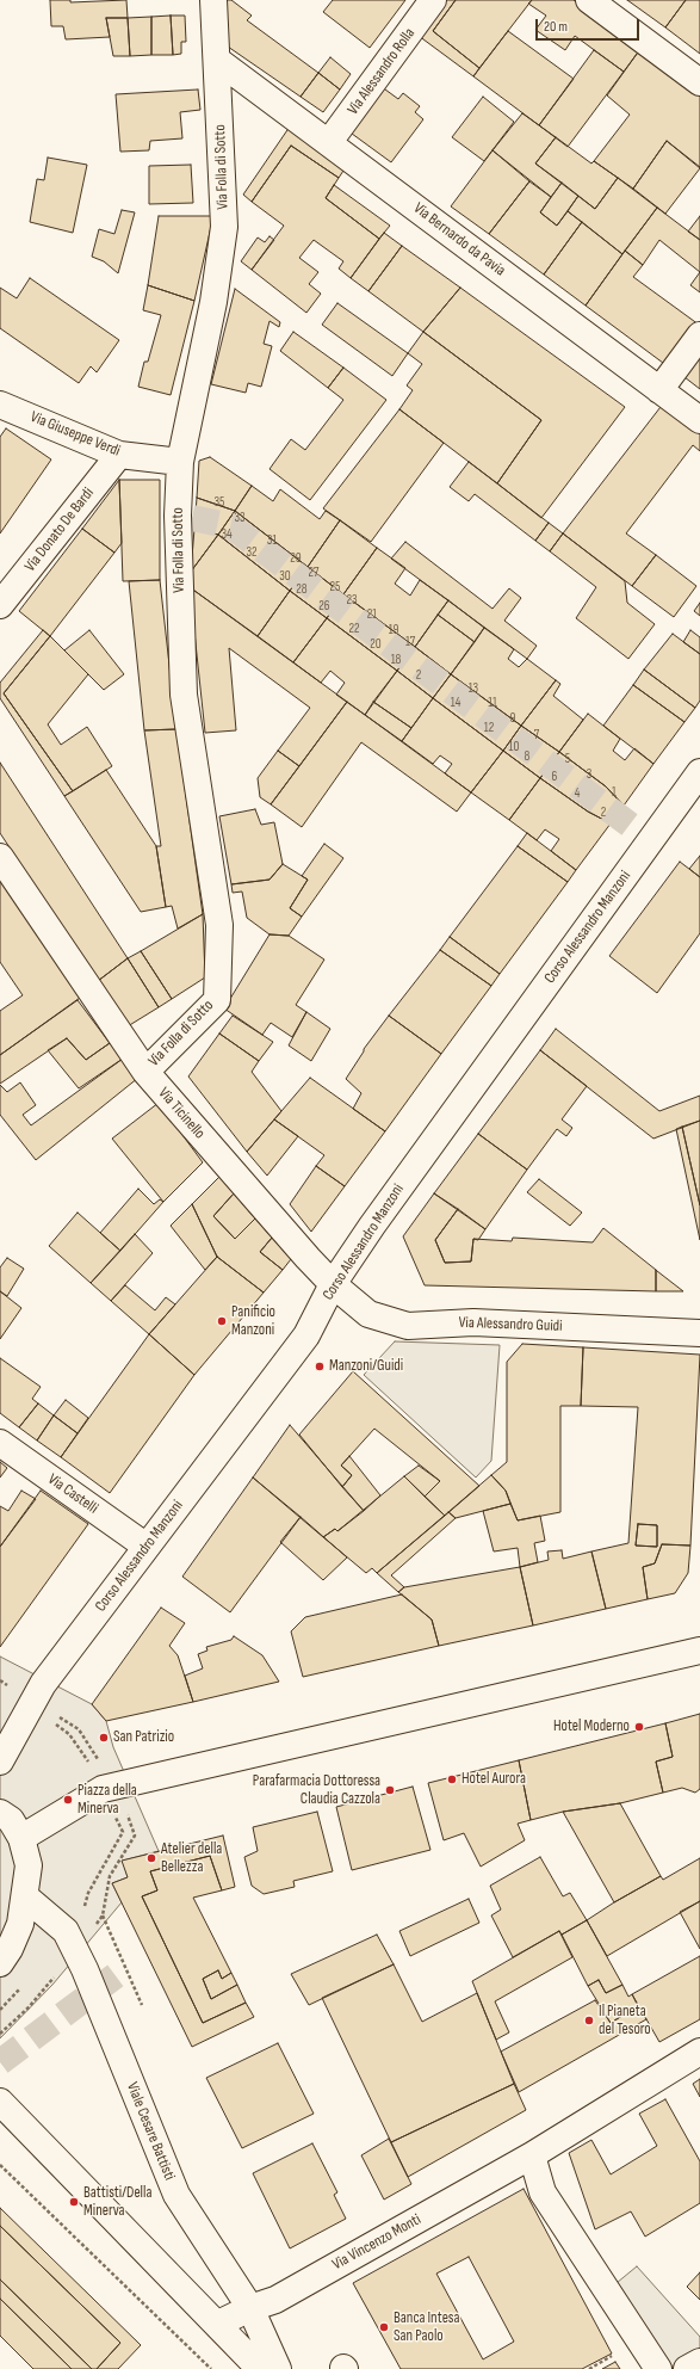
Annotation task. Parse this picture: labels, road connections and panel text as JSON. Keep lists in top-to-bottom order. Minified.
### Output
{"streets":{"street":["Via Alessandro Rolla","Via Folla di Sotto","Via Bernardo da Pavia","Via Giuseppe Verdi","Via Donato De Bardi","Corso Alessandro Manzoni","Via Ticinello","Via Alessandro Guidi","Via Castelli","Viale Cesare Battisti","Via Vincenzo Monti"]},"crossings":[["Via Alessandro Rolla","Via Bernardo da Pavia"],["Via Folla di Sotto","Via Bernardo da Pavia"],["Via Folla di Sotto","Via Giuseppe Verdi"],["Via Folla di Sotto","Via Ticinello"],["Via Giuseppe Verdi","Via Donato De Bardi"],["Corso Alessandro Manzoni","Via Ticinello"],["Corso Alessandro Manzoni","Via Alessandro Guidi"],["Corso Alessandro Manzoni","Via Castelli"],["Via Ticinello","Via Alessandro Guidi"],["Viale Cesare Battisti","Via Vincenzo Monti"]],"places":["Panificio Manzoni","Manzoni/Guidi","Hotel Moderno","San Patrizio","Hotel Aurora","Parafarmacia Dottoressa Claudia Cazzola","Piazza della Minerva","Atelier della Bellezza","Il Pianeta del Tesoro","Battisti/Della Minerva","Banca Intesa San Paolo"],"house_numbers":["35","33","34","31","32","29","27","30","25","28","23","26","21","22","19","17","20","18","2","13","14","11","9","12","7","10","8","5","3","6","1","4","2"],"scale_bar":"20 m"}
